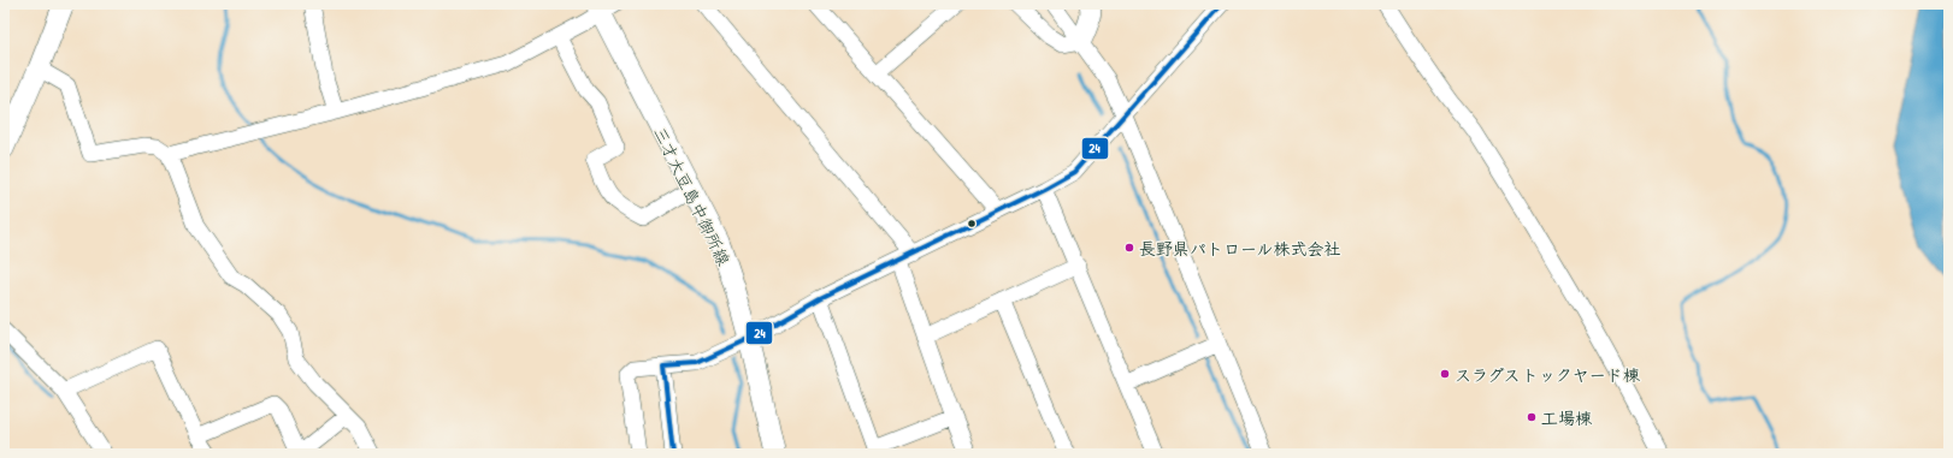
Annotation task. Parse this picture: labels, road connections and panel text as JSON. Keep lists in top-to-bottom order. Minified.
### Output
{"streets":{"main road":["三才大豆島中御所線"]},"places":["長野県パトロール株式会社","スラグストックヤード棟","工場棟"],"lines":["transit line 24"]}
